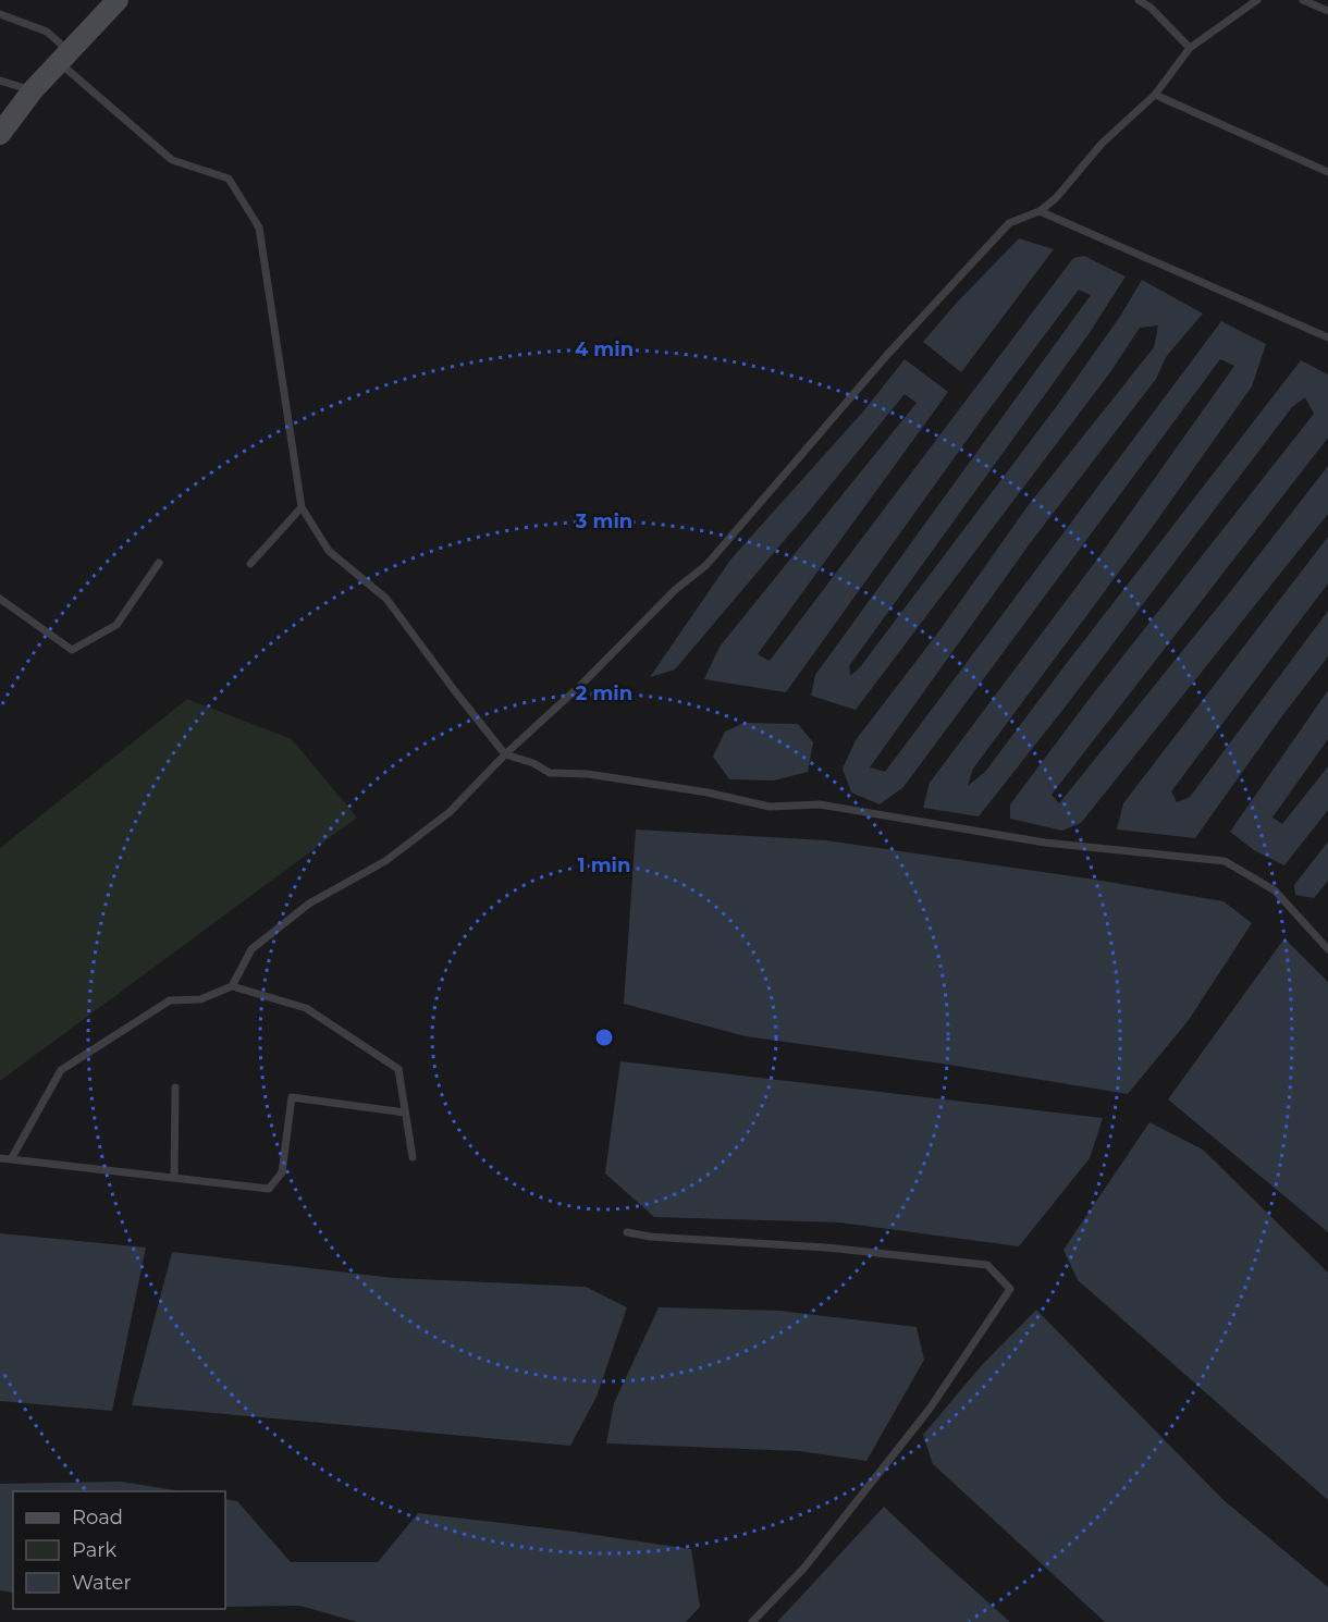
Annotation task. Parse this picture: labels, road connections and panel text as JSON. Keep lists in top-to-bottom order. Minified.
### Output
{"legend":["Road","Park","Water"],"rings":["4 min","3 min","2 min","1 min"]}
